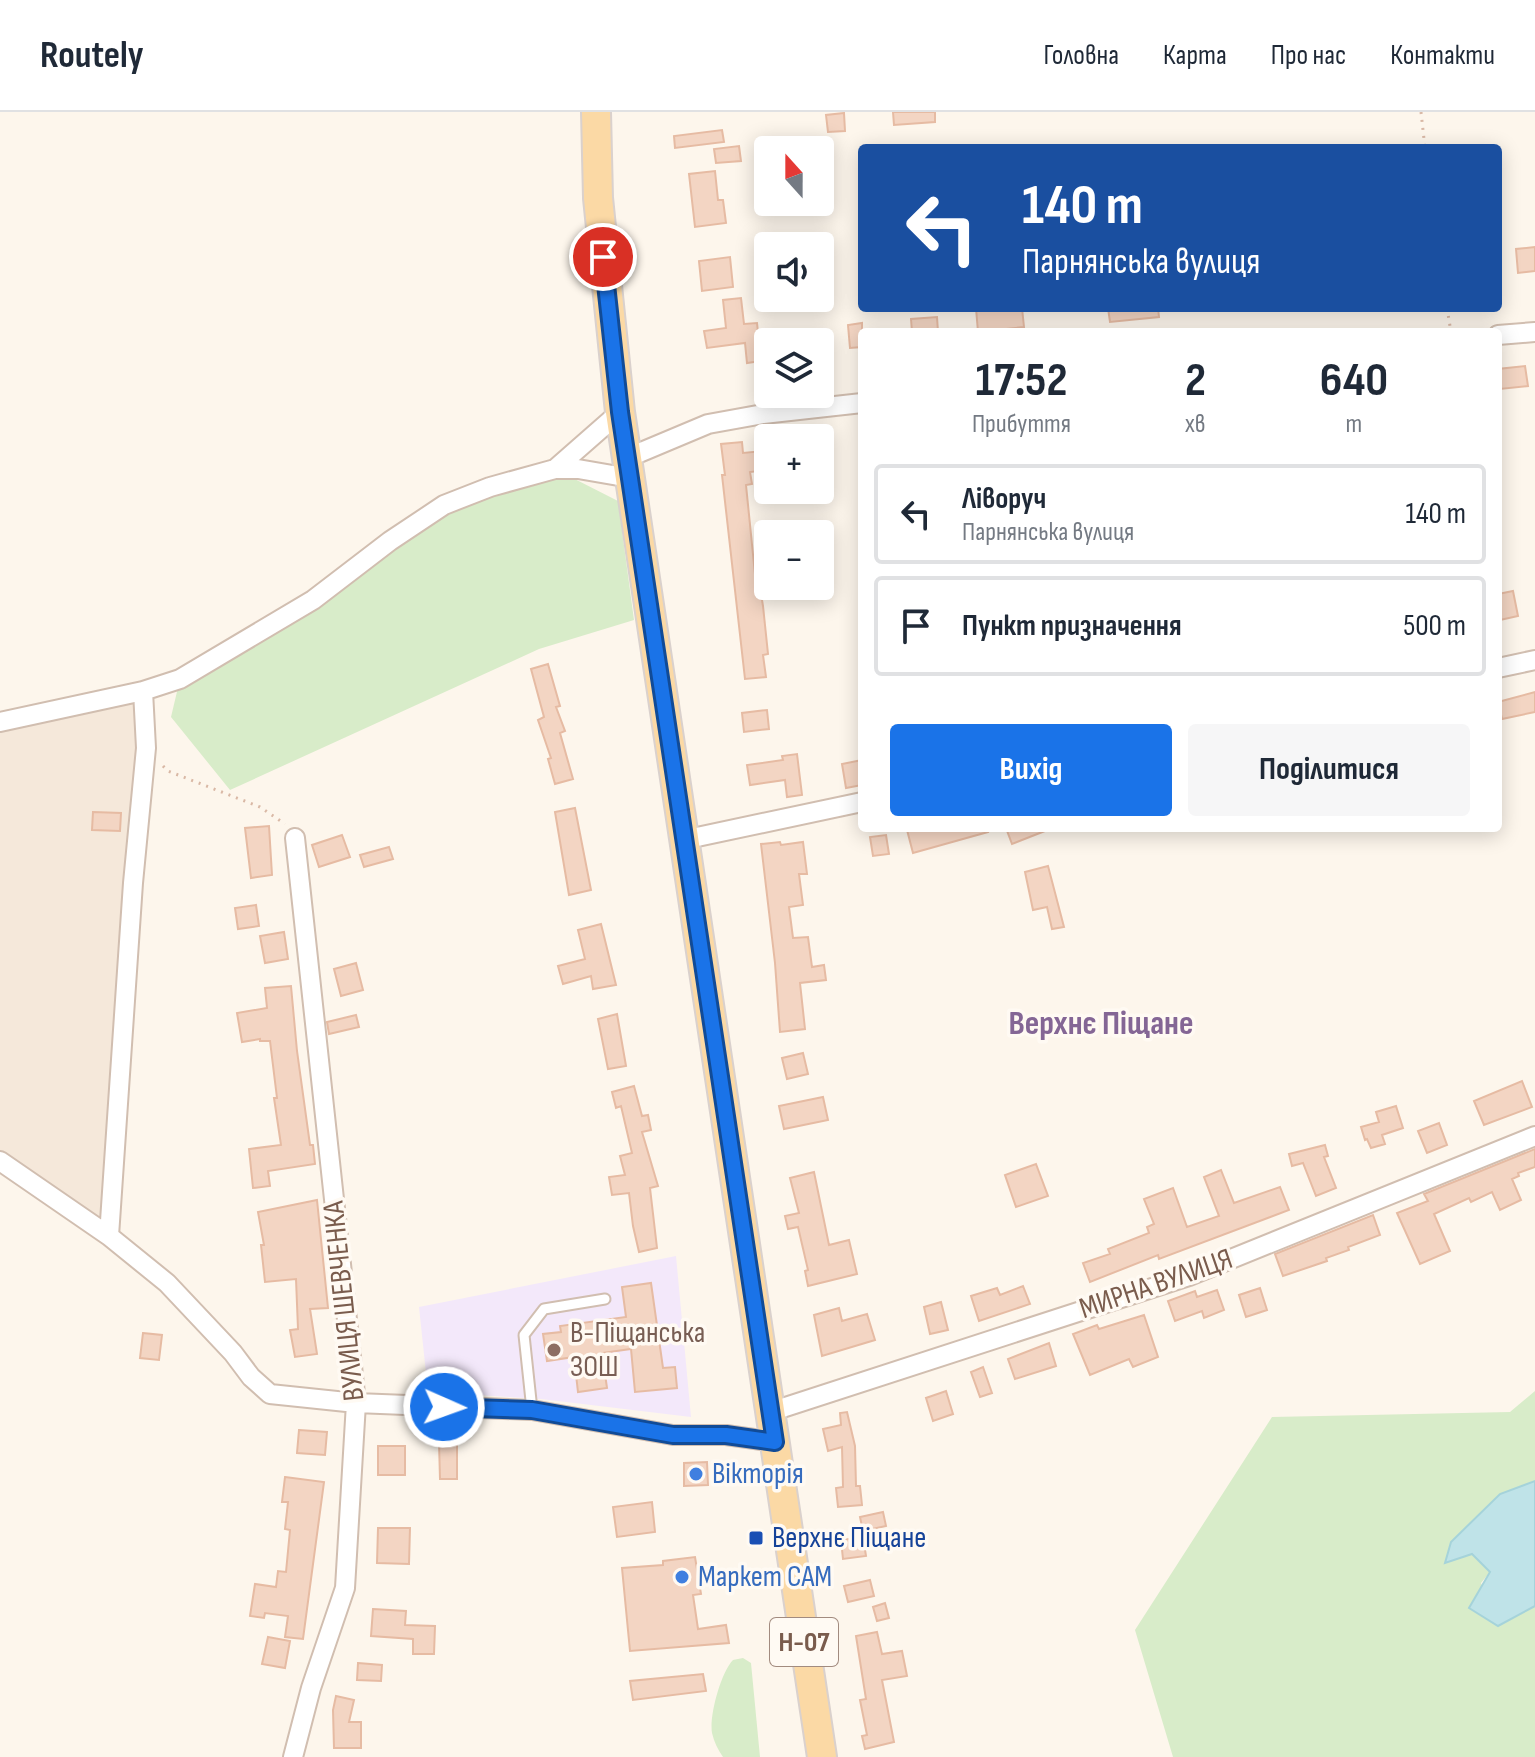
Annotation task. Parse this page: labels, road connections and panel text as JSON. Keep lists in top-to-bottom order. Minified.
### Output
{"streets":{"main road":["Н-07"],"street":["МИРНА ВУЛИЦЯ","ВУЛИЦЯ ШЕВЧЕНКА"]},"crossings":[["МИРНА ВУЛИЦЯ","Н-07"]],"districts":["Верхнє Піщане"],"places":{"other":["В-Піщанська ЗОШ","Вікторія","Маркет САМ"],"transit":["Верхнє Піщане"]},"north":"top","page":{"header":"Routely","nav":["Головна","Карта","Про нас","Контакти"],"map_buttons":["+","−"],"turn":["140 m","Парнянська вулиця"],"eta":["17:52","Прибуття","2","хв","640","m"],"list":[{"name":"Ліворуч","note":"Парнянська вулиця","value":"140 m"},{"name":"Пункт призначення","value":"500 m"}],"buttons":["Вихід","Поділитися"]}}
